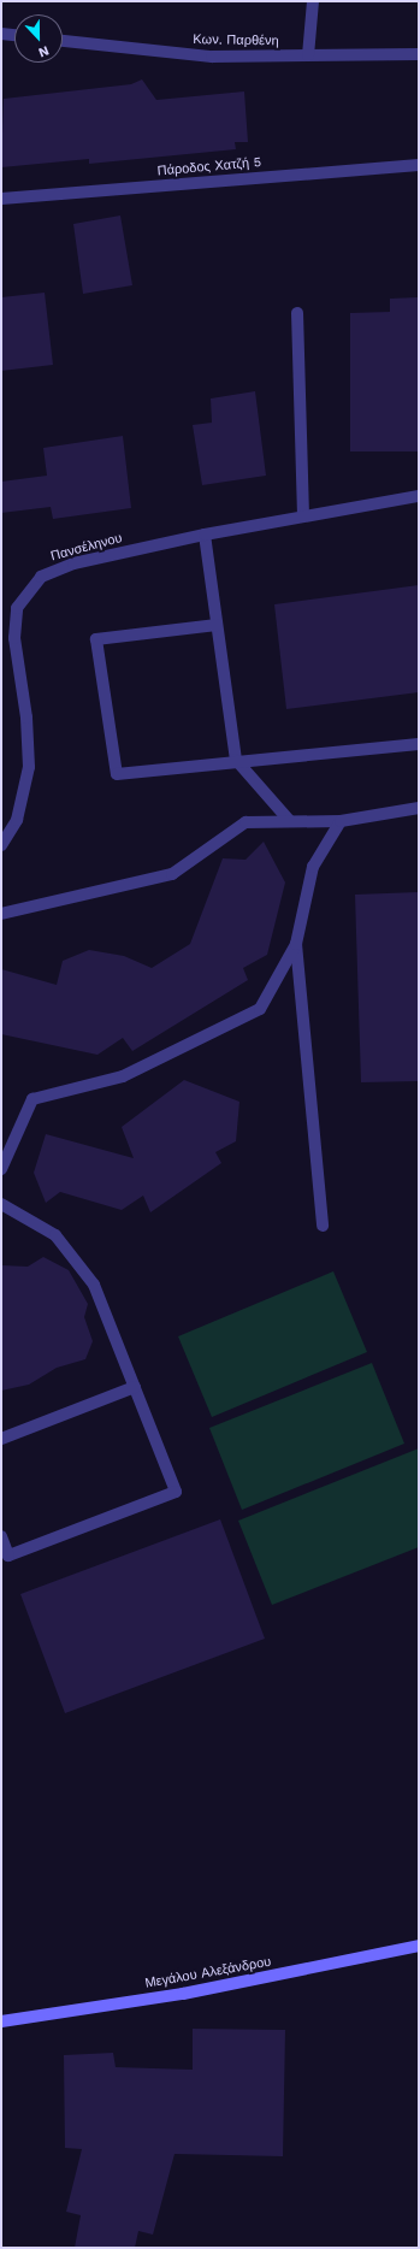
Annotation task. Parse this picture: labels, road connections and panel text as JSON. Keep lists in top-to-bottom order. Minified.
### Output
{"streets":{"main road":["Μεγάλου Αλεξάνδρου"],"street":["Κων. Παρθένη","Πάροδος Χατζή 5","Πανσέληνου"]},"north":"bottom"}
